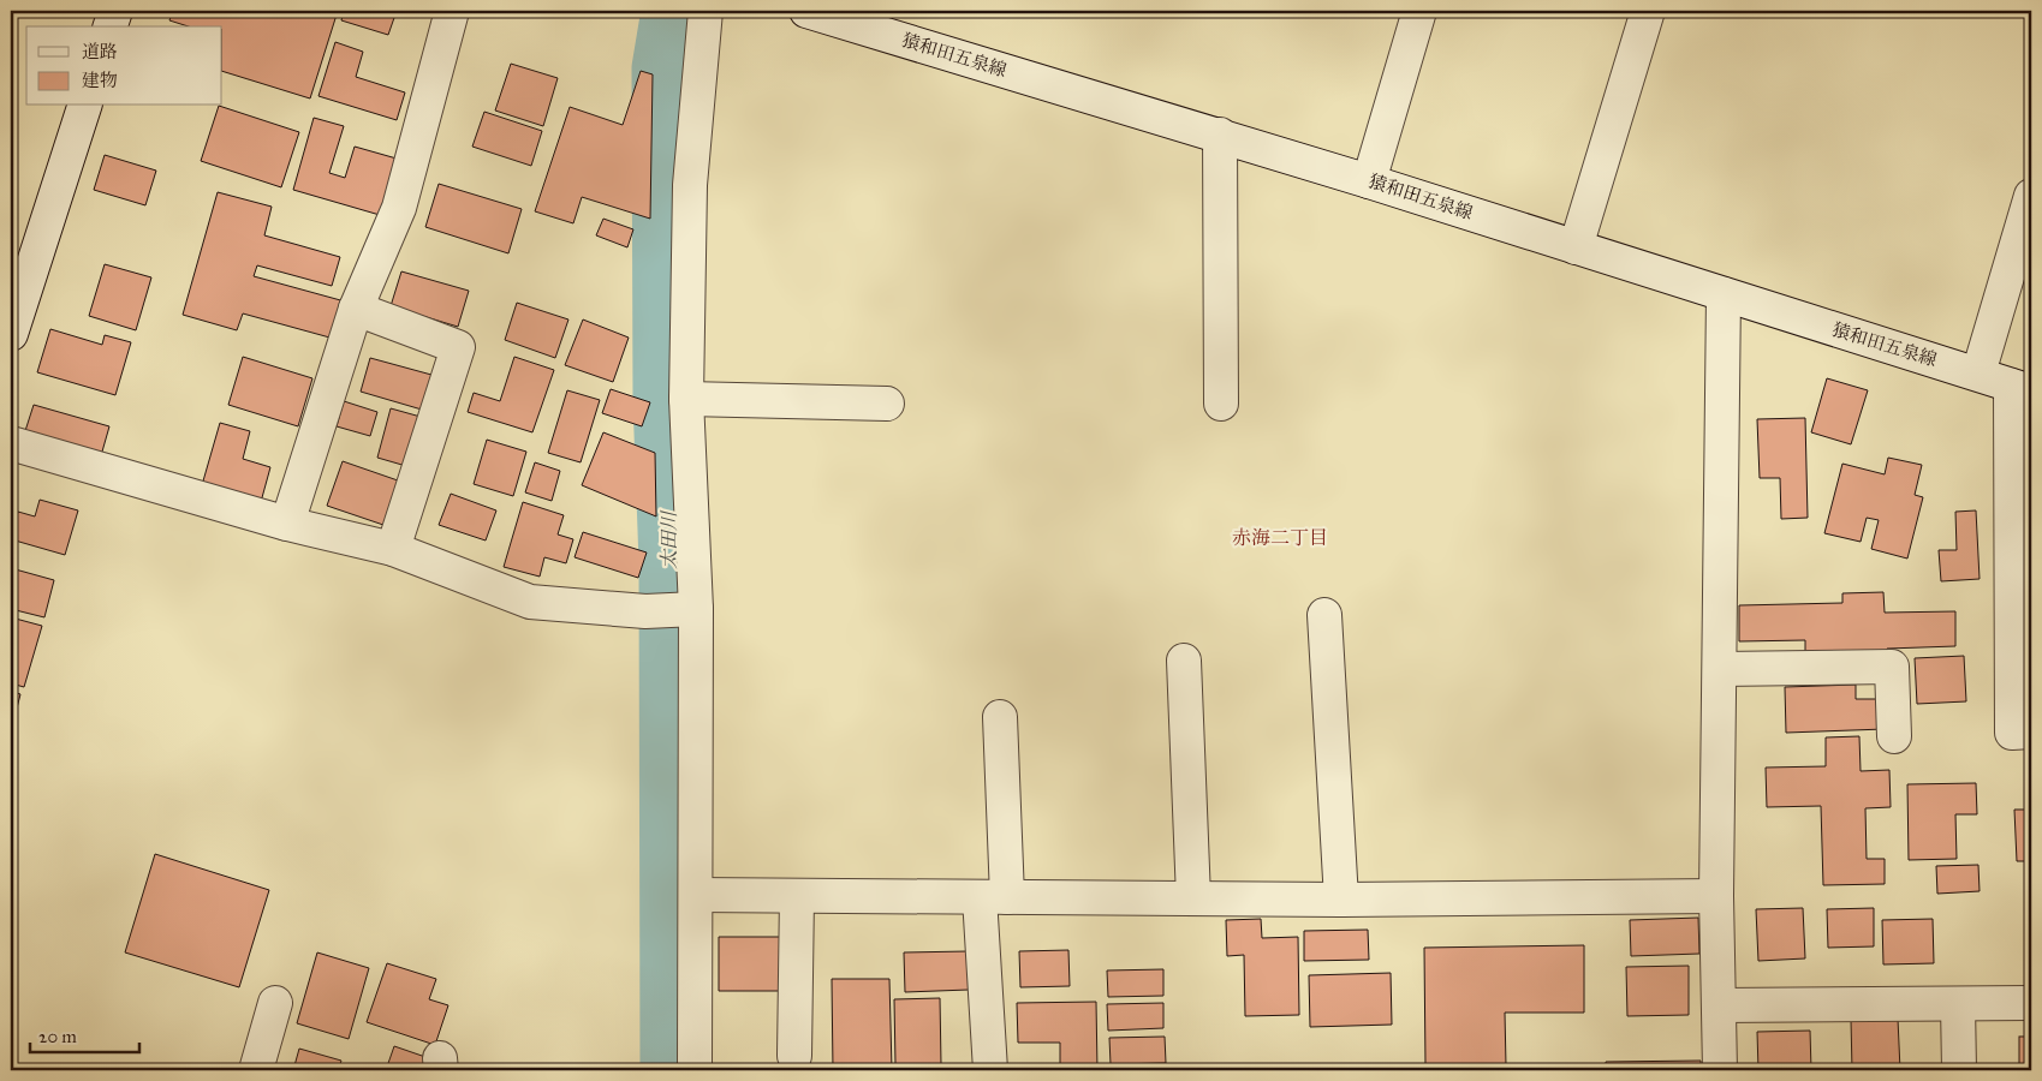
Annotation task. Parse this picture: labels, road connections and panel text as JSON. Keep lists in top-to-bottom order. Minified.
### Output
{"streets":{"street":["猿和田五泉線"]},"districts":["赤海二丁目"],"water":["太田川"],"legend":["道路","建物"],"scale_bar":"20 m"}
